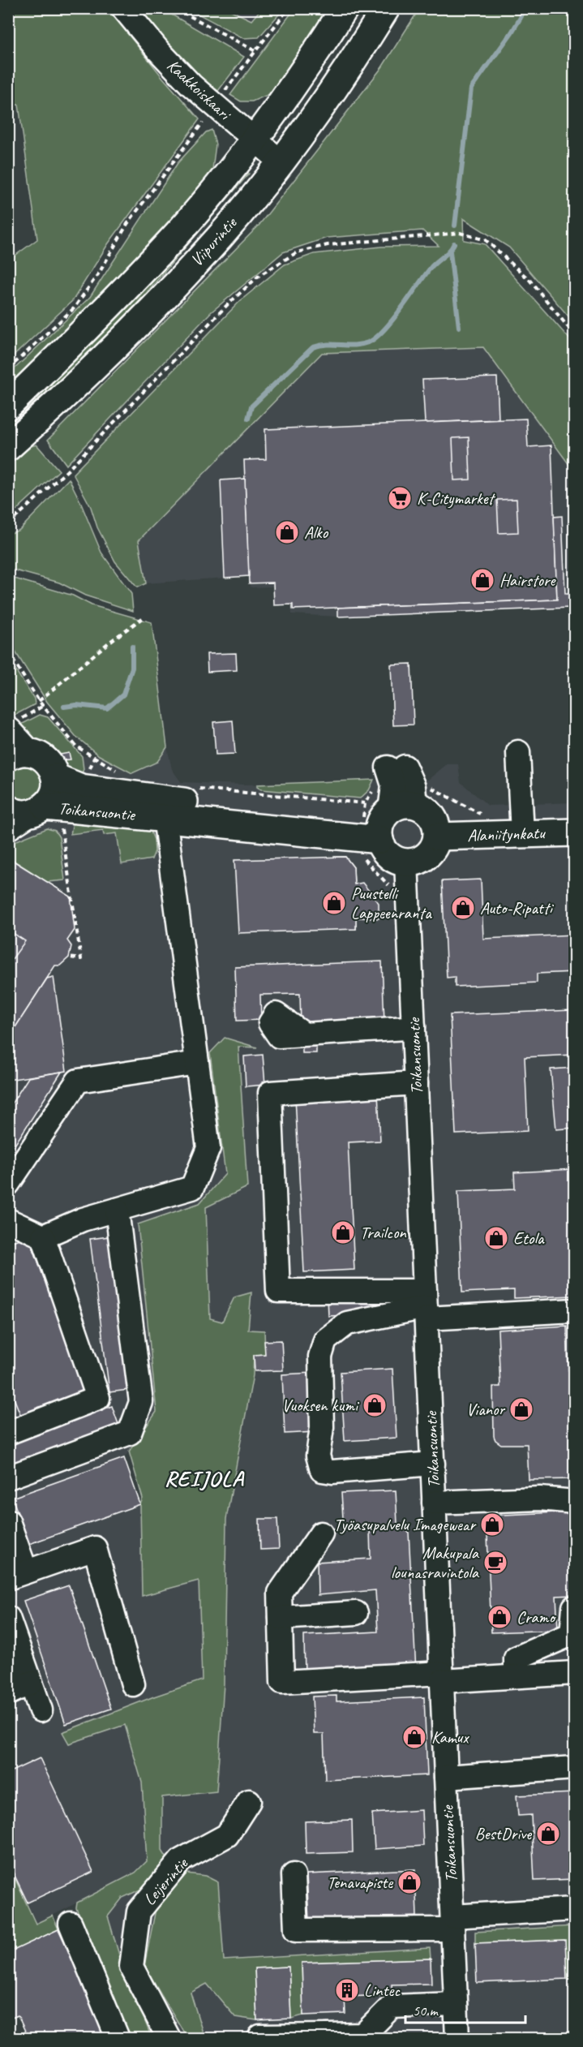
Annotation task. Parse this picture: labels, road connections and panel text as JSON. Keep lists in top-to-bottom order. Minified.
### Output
{"streets":{"main road":["Viipurintie","Toikansuontie","Alaniitynkatu"],"street":["Kaakkoiskaari","Leijerintie"]},"crossings":[["Kaakkoiskaari","Viipurintie"],["Toikansuontie","Alaniitynkatu"]],"districts":["REIJOLA"],"places":{"supermarket":["K-Citymarket"],"shop":["Alko","Hairstore","Puustelli Lappeenranta","Auto-Ripatti","Trailcon","Etola","Vuoksen kumi","Vianor","Työasupalvelu Imagewear","Cramo","Kamux","BestDrive","Tenavapiste"],"cafe":["Makupala lounasravintola"],"building":["Lintec"]},"scale_bar":"50 m"}
